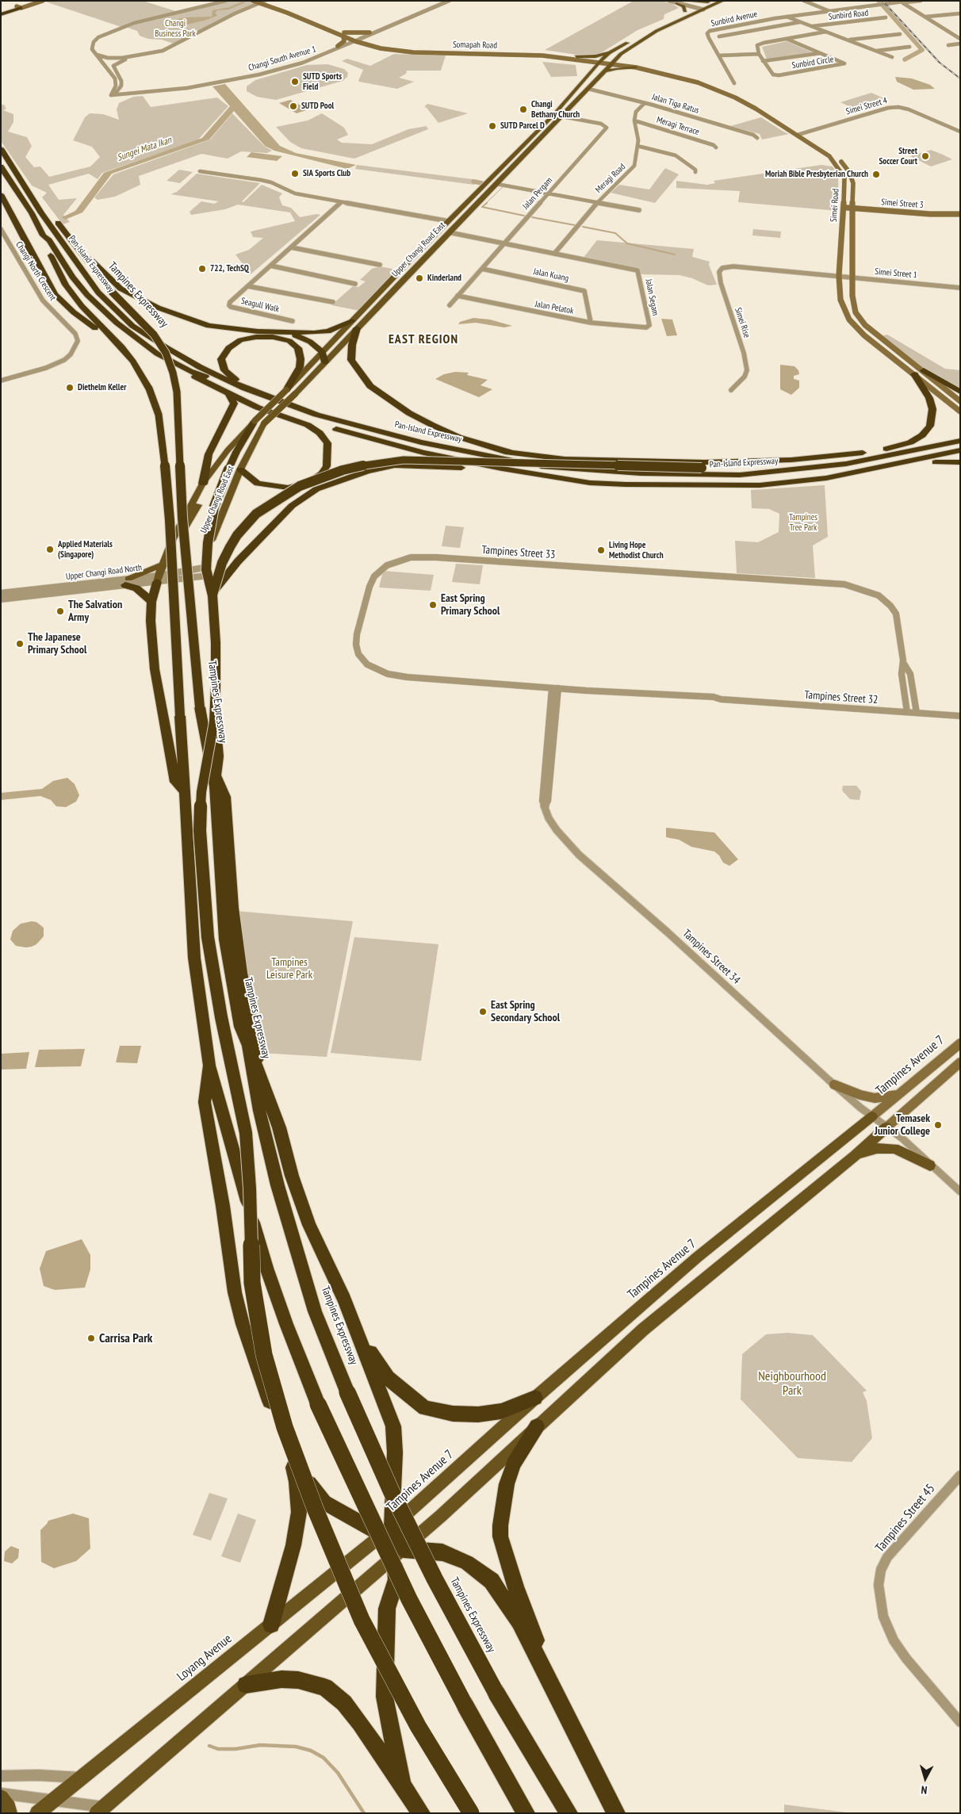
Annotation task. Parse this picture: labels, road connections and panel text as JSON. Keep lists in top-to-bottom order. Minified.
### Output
{"streets":{"highway":["Pan-Island Expressway","Tampines Expressway"],"main road":["Somapah Road","Simei Street 3","Simei Road","Upper Changi Road East","Tampines Avenue 7","Loyang Avenue"],"street":["Sunbird Road","Sunbird Avenue","Changi South Avenue 1","Sunbird Circle","Jalan Tiga Ratus","Simei Street 4","Meragi Terrace","Meragi Road","Jalan Pergam","Changi North Crescent","Simei Street 1","Jalan Kuang","Jalan Segam","Seagull Walk","Jalan Pelatok","Simei Rise","Tampines Street 33","Upper Changi Road North","Tampines Street 32","Tampines Street 34","Tampines Street 45"]},"crossings":[["Sunbird Road","Sunbird Avenue"],["Somapah Road","Changi South Avenue 1"],["Somapah Road","Simei Road"],["Somapah Road","Upper Changi Road East"],["Jalan Tiga Ratus","Upper Changi Road East"],["Simei Street 4","Simei Road"],["Meragi Terrace","Meragi Road"],["Meragi Road","Jalan Segam"],["Jalan Pergam","Upper Changi Road East"],["Jalan Pergam","Jalan Kuang"],["Jalan Pergam","Jalan Pelatok"],["Simei Street 3","Simei Road"],["Simei Road","Upper Changi Road East"],["Simei Road","Simei Street 1"],["Upper Changi Road East","Seagull Walk"],["Upper Changi Road East","Upper Changi Road North"],["Pan-Island Expressway","Tampines Expressway"],["Simei Street 1","Simei Rise"],["Jalan Kuang","Jalan Pelatok"],["Jalan Segam","Jalan Pelatok"],["Tampines Street 33","Tampines Street 32"],["Tampines Street 33","Tampines Street 34"],["Tampines Street 32","Tampines Street 34"],["Tampines Street 34","Tampines Avenue 7"],["Tampines Avenue 7","Loyang Avenue"]],"districts":["EAST REGION"],"water":["Sungei Mata Ikan"],"parks":["Changi Business Park","Tampines Tree Park","Tampines Leisure Park","Neighbourhood Park"],"places":["SUTD Sports Field","SUTD Pool","Changi Bethany Church","SUTD Parcel D","Street Soccer Court","SIA Sports Club","Moriah Bible Presbyterian Church","722, TechSQ","Kinderland","Diethelm Keller","Applied Materials (Singapore)","Living Hope Methodist Church","East Spring Primary School","The Salvation Army","The Japanese Primary School","East Spring Secondary School","Temasek Junior College","Carrisa Park"],"north":"bottom"}
